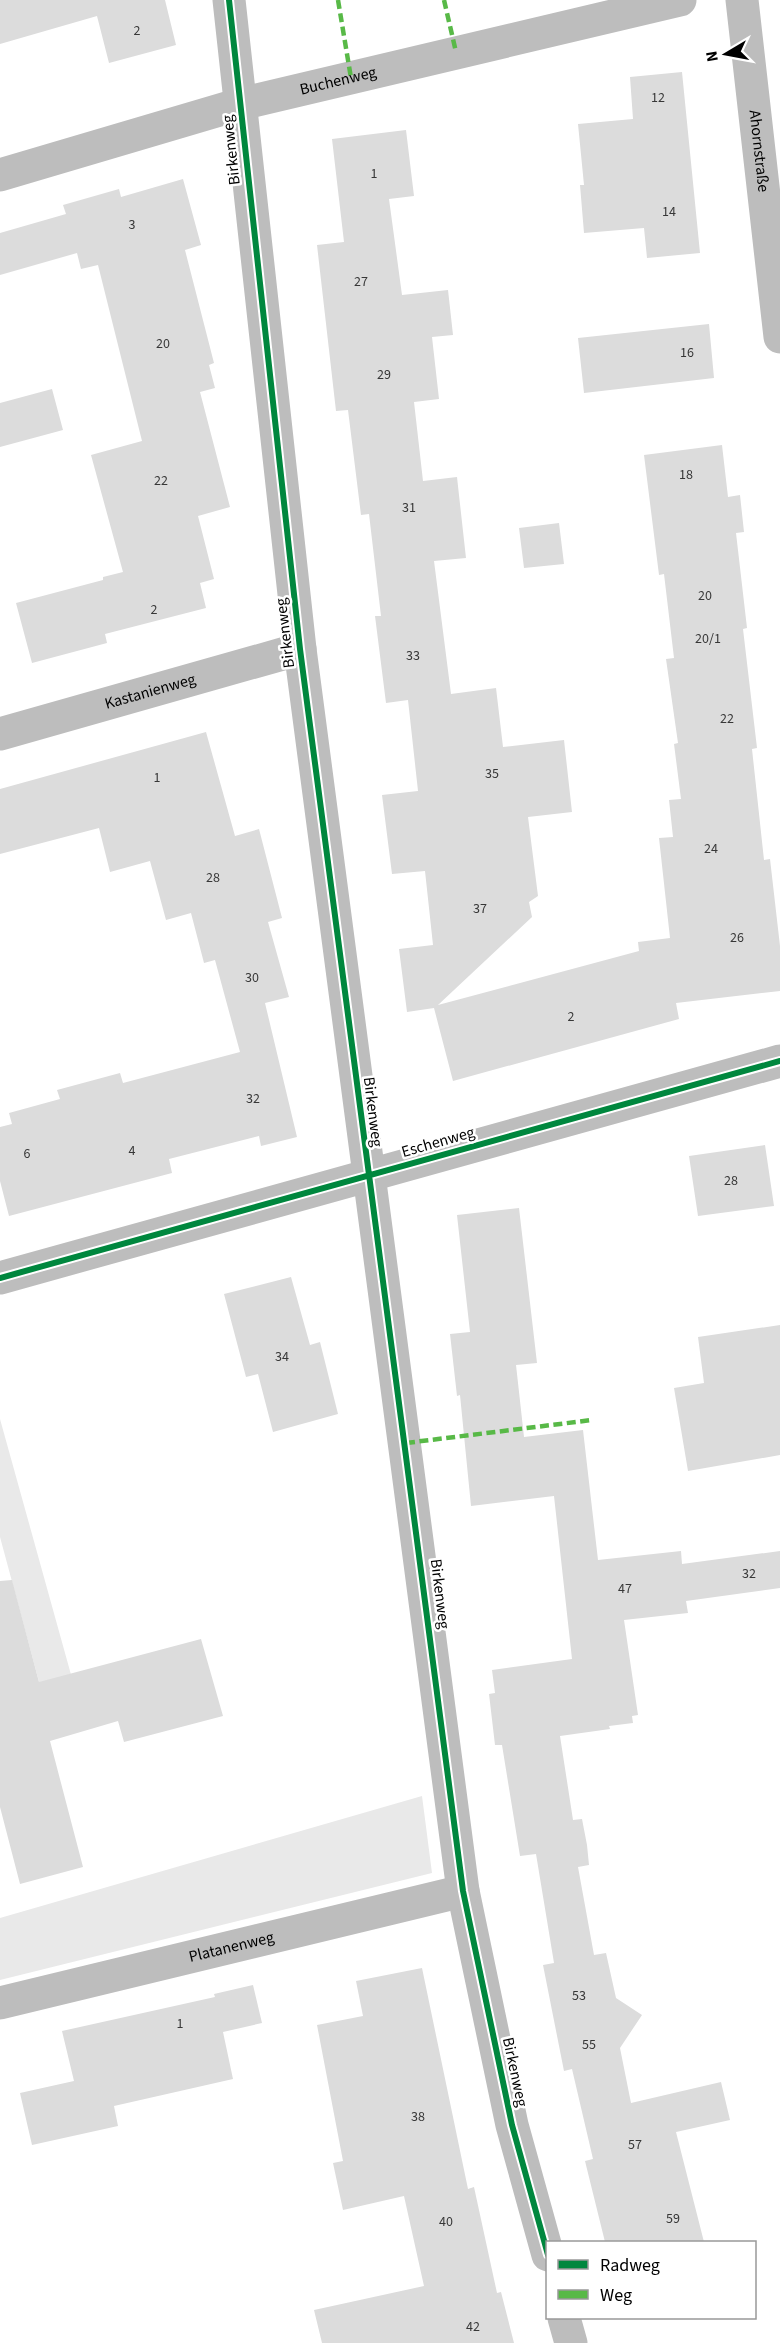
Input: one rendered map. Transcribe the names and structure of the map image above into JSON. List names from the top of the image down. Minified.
{"streets":{"street":["Buchenweg","Birkenweg","Ahornstraße","Kastanienweg","Eschenweg","Platanenweg"]},"crossings":[["Buchenweg","Birkenweg"],["Birkenweg","Kastanienweg"],["Birkenweg","Eschenweg"],["Birkenweg","Platanenweg"]],"house_numbers":["2","12","1","14","3","27","20","16","29","18","22","31","20","2","20/1","33","22","35","1","24","28","37","26","30","2","32","4","6","28","34","32","47","53","1","55","38","57","59","40","42"],"legend":["Radweg","Weg"],"north":"left"}
